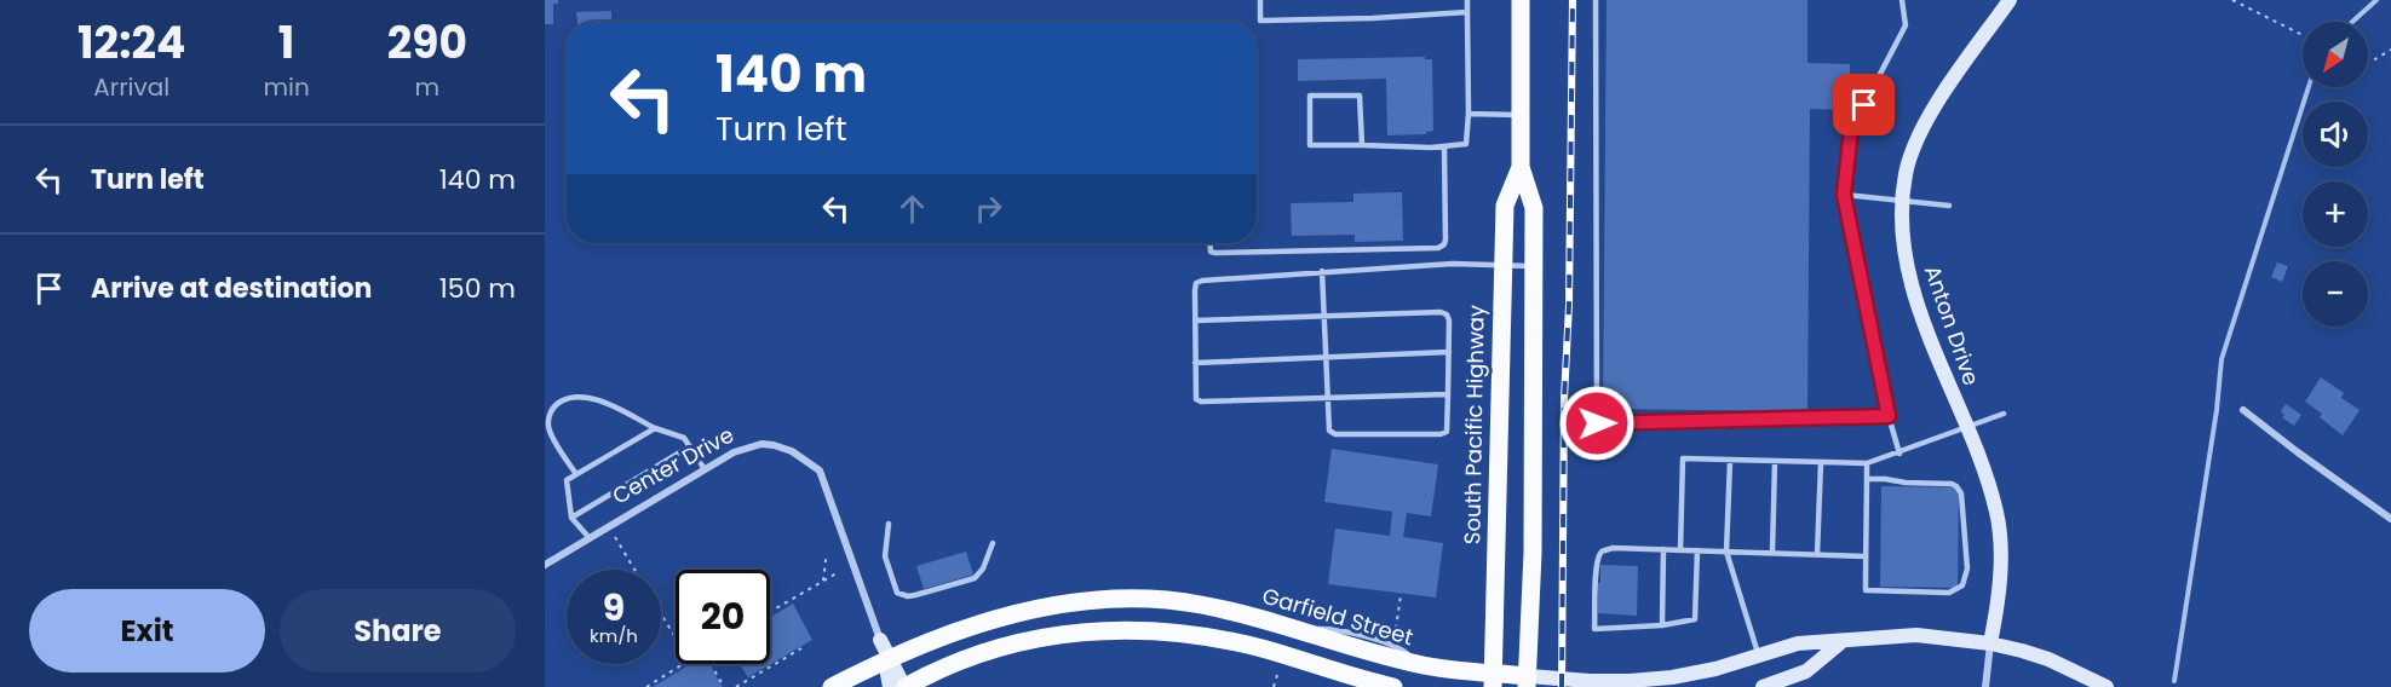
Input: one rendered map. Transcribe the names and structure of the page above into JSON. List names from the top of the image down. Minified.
{"streets":{"main road":["Anton Drive","South Pacific Highway","Center Drive","Garfield Street"]},"crossings":[["Anton Drive","Garfield Street"],["South Pacific Highway","Garfield Street"],["Center Drive","Garfield Street"]],"north":"bottom left","page":{"eta":["12:24","Arrival","1","min","290","m"],"map_buttons":["+","−"],"turn":["140 m","Turn left"],"list":[{"name":"Turn left","value":"140 m"},{"name":"Arrive at destination","value":"150 m"}],"speed":"9 km/h","limit":"20","buttons":["Exit","Share"]}}
